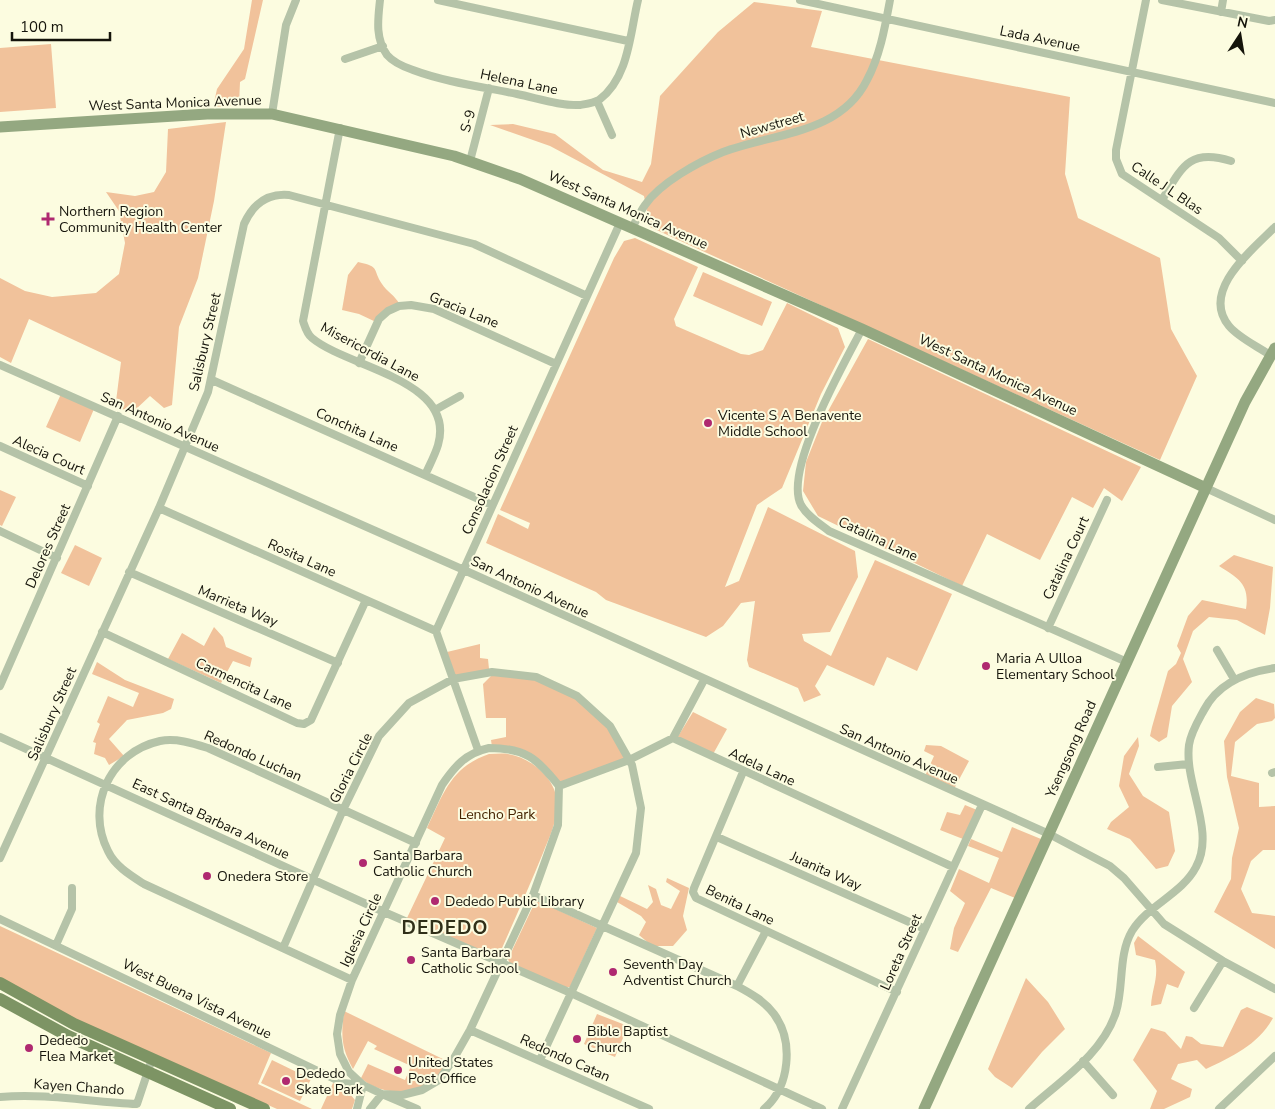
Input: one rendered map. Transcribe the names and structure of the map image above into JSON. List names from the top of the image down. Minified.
{"streets":{"main road":["West Santa Monica Avenue","Ysengsong Road"],"street":["Lada Avenue","Helena Lane","S-9","Newstreet","Calle J L Blas","Gracia Lane","Salisbury Street","Misericordia Lane","San Antonio Avenue","Conchita Lane","Alecia Court","Consolacion Street","Catalina Lane","Delores Street","Rosita Lane","Catalina Court","Marrieta Way","Carmencita Lane","Redondo Luchan","Adela Lane","Gloria Circle","East Santa Barbara Avenue","Juanita Way","Benita Lane","Iglesia Circle","Loreta Street","West Buena Vista Avenue","Redondo Catan","Kayen Chando"]},"crossings":[["Lada Avenue","Newstreet"],["Lada Avenue","Calle J L Blas"],["Helena Lane","S-9"],["West Santa Monica Avenue","S-9"],["West Santa Monica Avenue","Newstreet"],["West Santa Monica Avenue","Misericordia Lane"],["West Santa Monica Avenue","Consolacion Street"],["West Santa Monica Avenue","Catalina Lane"],["West Santa Monica Avenue","Ysengsong Road"],["Gracia Lane","Misericordia Lane"],["Gracia Lane","Consolacion Street"],["Salisbury Street","Misericordia Lane"],["Salisbury Street","San Antonio Avenue"],["Salisbury Street","Conchita Lane"],["Salisbury Street","Consolacion Street"],["Salisbury Street","Rosita Lane"],["Salisbury Street","Marrieta Way"],["Salisbury Street","Carmencita Lane"],["Salisbury Street","East Santa Barbara Avenue"],["San Antonio Avenue","Consolacion Street"],["San Antonio Avenue","Delores Street"],["San Antonio Avenue","Ysengsong Road"],["San Antonio Avenue","Loreta Street"],["Conchita Lane","Consolacion Street"],["Alecia Court","Delores Street"],["Consolacion Street","Rosita Lane"],["Catalina Lane","Catalina Court"],["Catalina Lane","Ysengsong Road"],["Rosita Lane","Carmencita Lane"],["Marrieta Way","Carmencita Lane"],["Redondo Luchan","Gloria Circle"],["Redondo Luchan","East Santa Barbara Avenue"],["Redondo Luchan","Iglesia Circle"],["Adela Lane","Benita Lane"],["Adela Lane","Loreta Street"],["Gloria Circle","East Santa Barbara Avenue"],["Gloria Circle","Redondo Catan"],["East Santa Barbara Avenue","Iglesia Circle"],["Juanita Way","Benita Lane"],["Juanita Way","Loreta Street"],["Benita Lane","Loreta Street"],["Iglesia Circle","West Buena Vista Avenue"],["Iglesia Circle","Redondo Catan"]],"districts":["DEDEDO"],"parks":["Lencho Park"],"places":{"health":["Northern Region Community Health Center"],"other":["Vicente S A Benavente Middle School","Maria A Ulloa Elementary School","Santa Barbara Catholic Church","Onedera Store","Dededo Public Library","Santa Barbara Catholic School","Seventh Day Adventist Church","Bible Baptist Church","Dededo Flea Market","United States Post Office","Dededo Skate Park"]},"scale_bar":"100 m","north":"top"}
